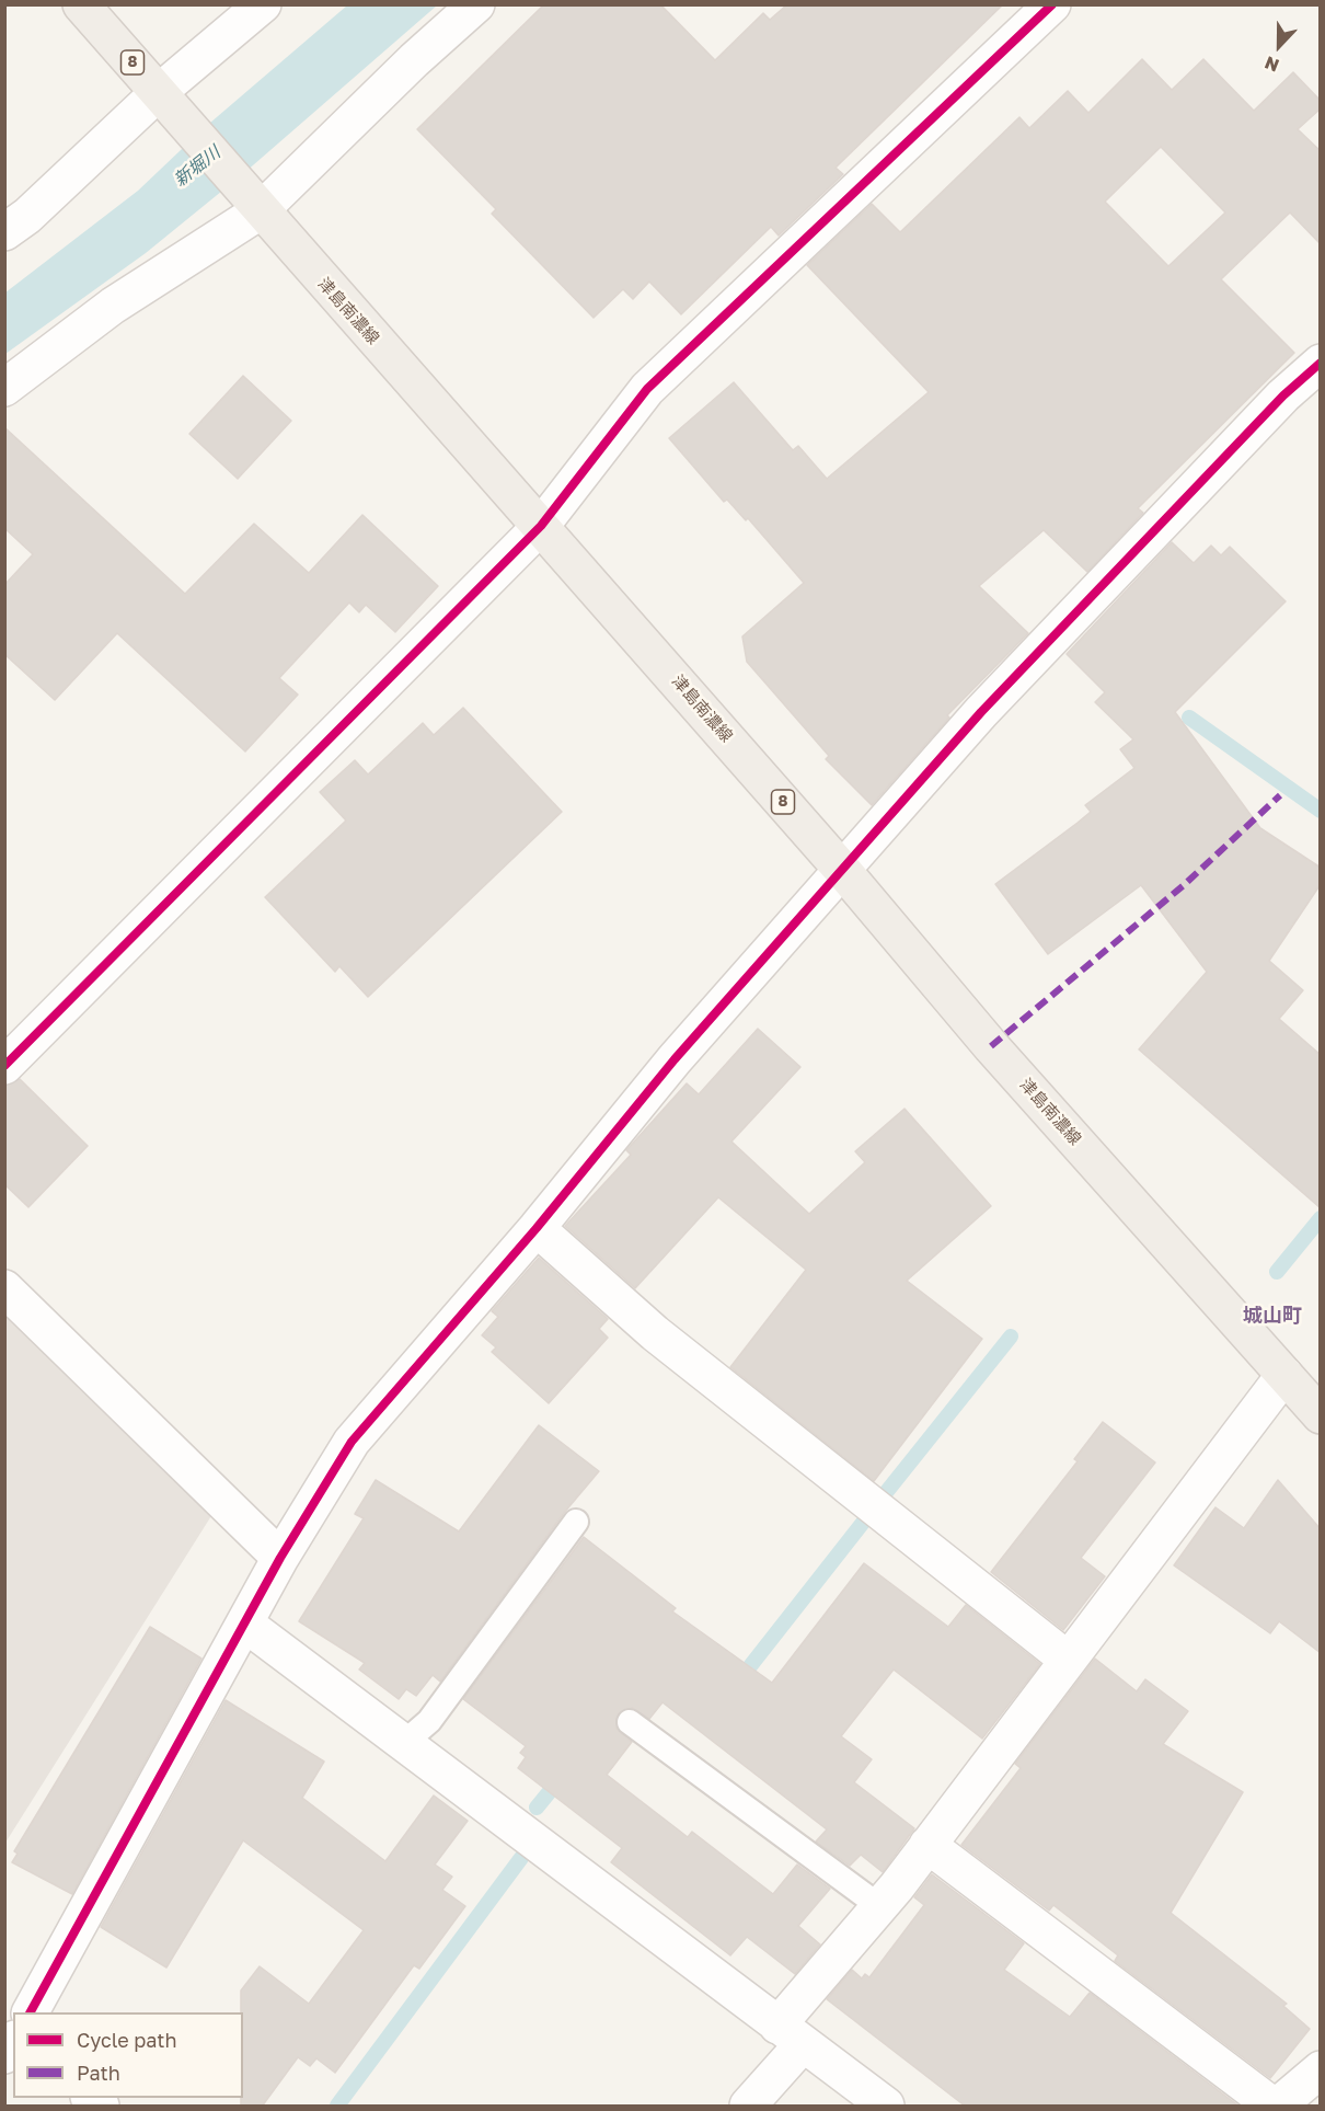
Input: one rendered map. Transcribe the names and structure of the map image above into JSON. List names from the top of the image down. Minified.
{"streets":{"main road":["8","津島南濃線"]},"districts":["城山町"],"water":["新堀川"],"legend":["Cycle path","Path"],"north":"bottom"}
